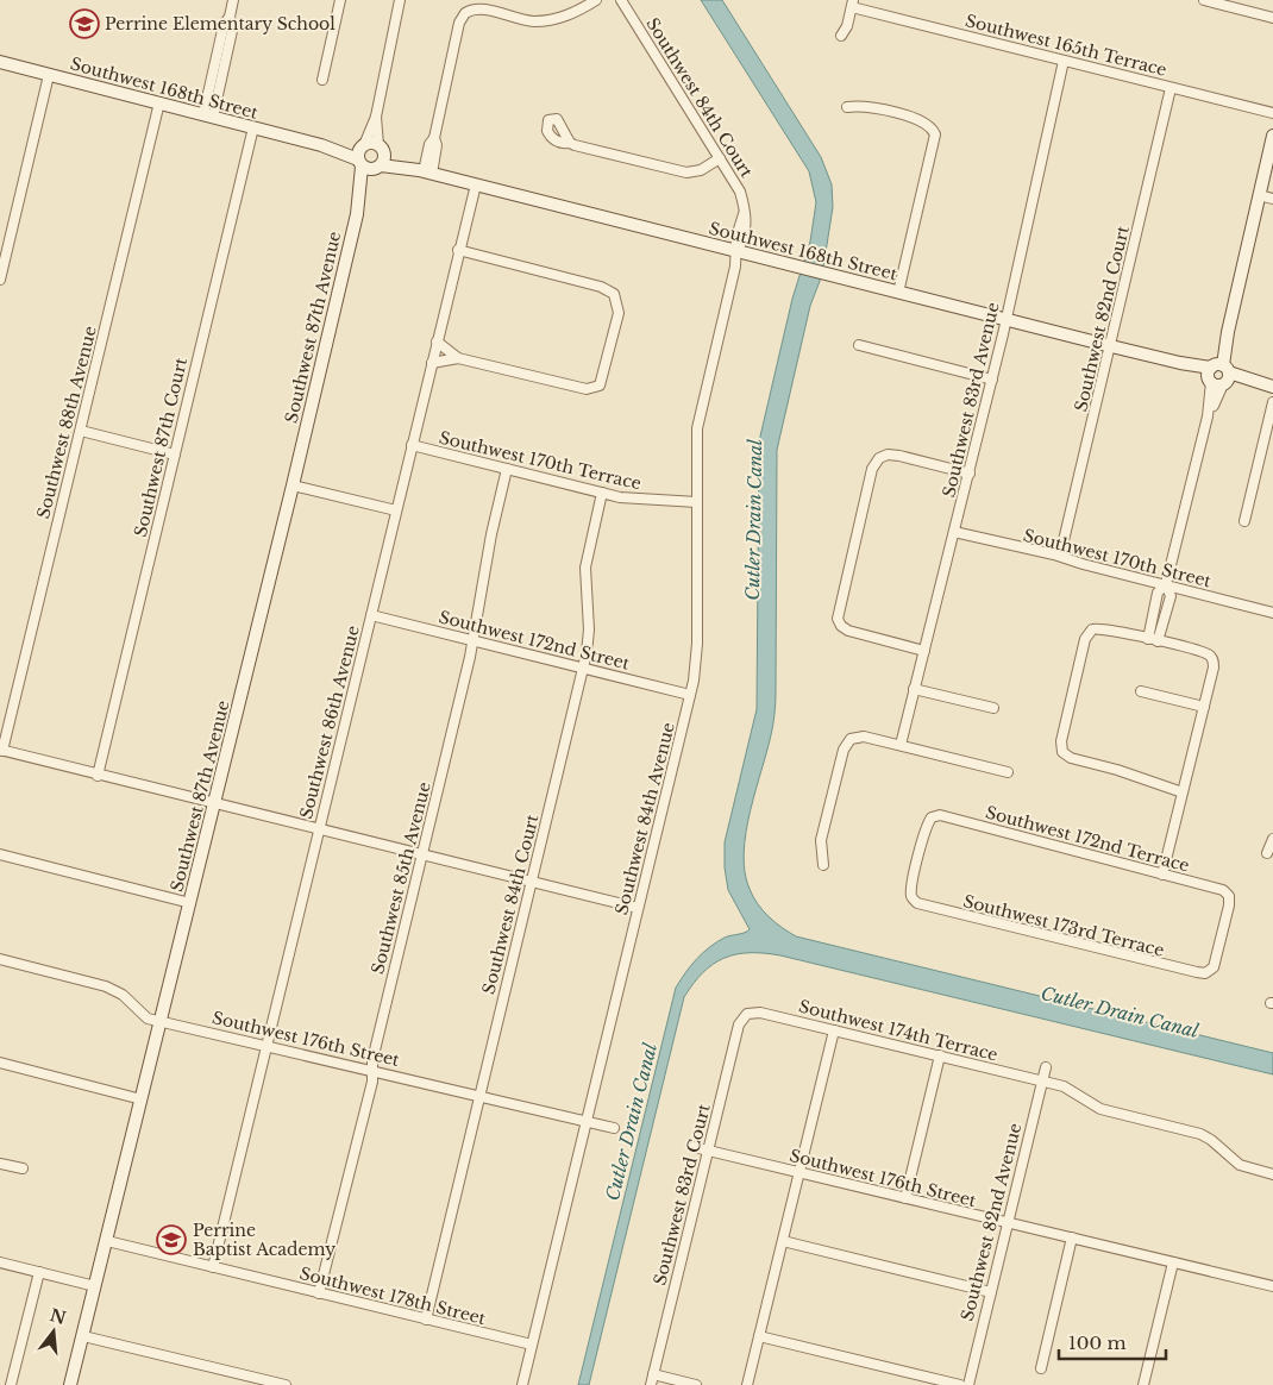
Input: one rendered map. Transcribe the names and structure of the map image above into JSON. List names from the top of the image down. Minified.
{"streets":{"street":["Southwest 165th Terrace","Southwest 168th Street","Southwest 84th Court","Southwest 82nd Court","Southwest 87th Avenue","Southwest 83rd Avenue","Southwest 88th Avenue","Southwest 87th Court","Southwest 170th Terrace","Southwest 170th Street","Southwest 172nd Street","Southwest 86th Avenue","Southwest 84th Avenue","Southwest 172nd Terrace","Southwest 85th Avenue","Southwest 173rd Terrace","Southwest 174th Terrace","Southwest 176th Street","Southwest 83rd Court","Southwest 82nd Avenue","Southwest 178th Street"]},"crossings":[["Southwest 165th Terrace","Southwest 82nd Court"],["Southwest 165th Terrace","Southwest 83rd Avenue"],["Southwest 168th Street","Southwest 84th Court"],["Southwest 168th Street","Southwest 82nd Court"],["Southwest 168th Street","Southwest 87th Avenue"],["Southwest 168th Street","Southwest 83rd Avenue"],["Southwest 168th Street","Southwest 88th Avenue"],["Southwest 168th Street","Southwest 87th Court"],["Southwest 168th Street","Southwest 86th Avenue"],["Southwest 168th Street","Southwest 84th Avenue"],["Southwest 84th Court","Southwest 170th Terrace"],["Southwest 84th Court","Southwest 172nd Street"],["Southwest 84th Court","Southwest 84th Avenue"],["Southwest 84th Court","Southwest 176th Street"],["Southwest 84th Court","Southwest 178th Street"],["Southwest 82nd Court","Southwest 170th Street"],["Southwest 87th Avenue","Southwest 176th Street"],["Southwest 87th Avenue","Southwest 178th Street"],["Southwest 83rd Avenue","Southwest 170th Street"],["Southwest 170th Terrace","Southwest 86th Avenue"],["Southwest 170th Terrace","Southwest 84th Avenue"],["Southwest 170th Terrace","Southwest 85th Avenue"],["Southwest 172nd Street","Southwest 86th Avenue"],["Southwest 172nd Street","Southwest 84th Avenue"],["Southwest 172nd Street","Southwest 85th Avenue"],["Southwest 86th Avenue","Southwest 176th Street"],["Southwest 86th Avenue","Southwest 178th Street"],["Southwest 84th Avenue","Southwest 176th Street"],["Southwest 84th Avenue","Southwest 178th Street"],["Southwest 172nd Terrace","Southwest 173rd Terrace"],["Southwest 85th Avenue","Southwest 176th Street"],["Southwest 85th Avenue","Southwest 178th Street"],["Southwest 174th Terrace","Southwest 83rd Court"],["Southwest 174th Terrace","Southwest 82nd Avenue"],["Southwest 176th Street","Southwest 83rd Court"],["Southwest 176th Street","Southwest 82nd Avenue"]],"water":["Cutler Drain Canal"],"places":{"school or university":["Perrine Elementary School","Perrine Baptist Academy"]},"scale_bar":"100 m","north":"top"}
